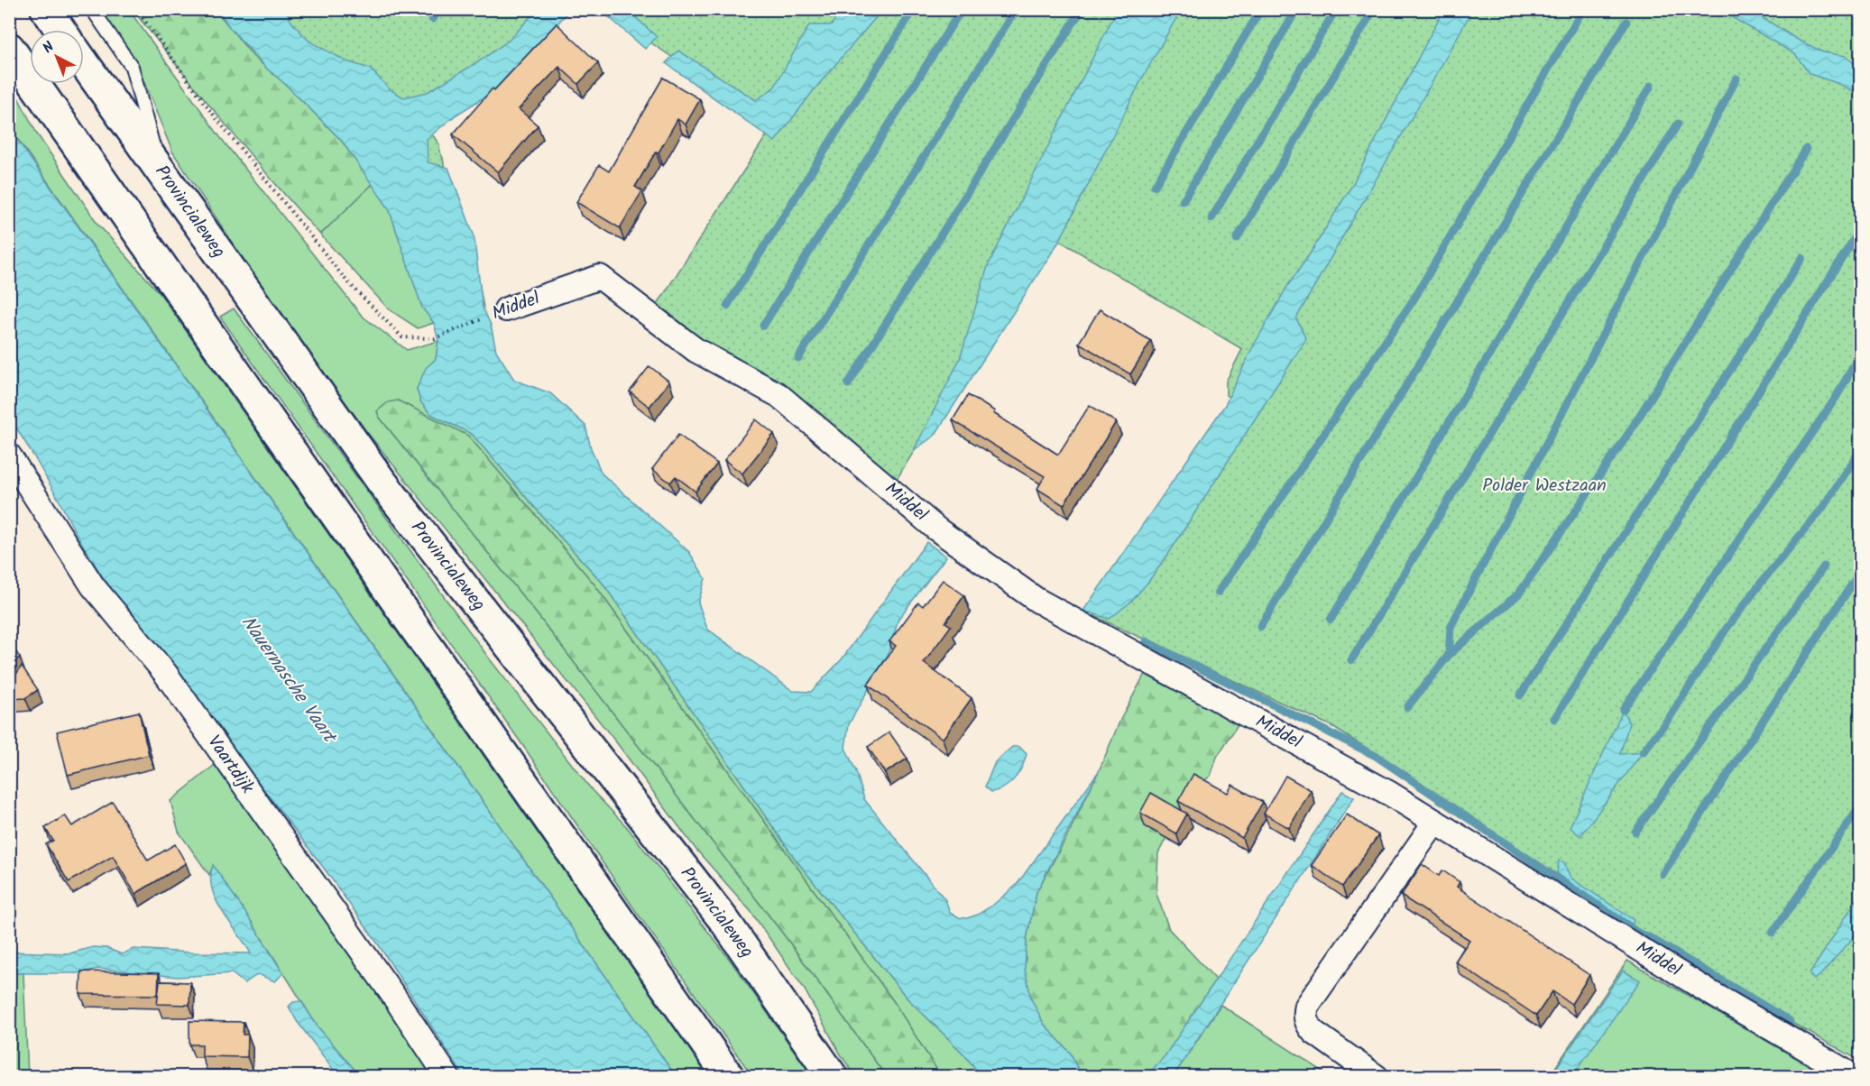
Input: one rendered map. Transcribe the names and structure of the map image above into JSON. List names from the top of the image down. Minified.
{"streets":{"highway":["Provincialeweg"],"street":["Middel","Vaartdijk"]},"water":["Nauernasche Vaart"],"parks":["Polder Westzaan"],"north":"top left"}
